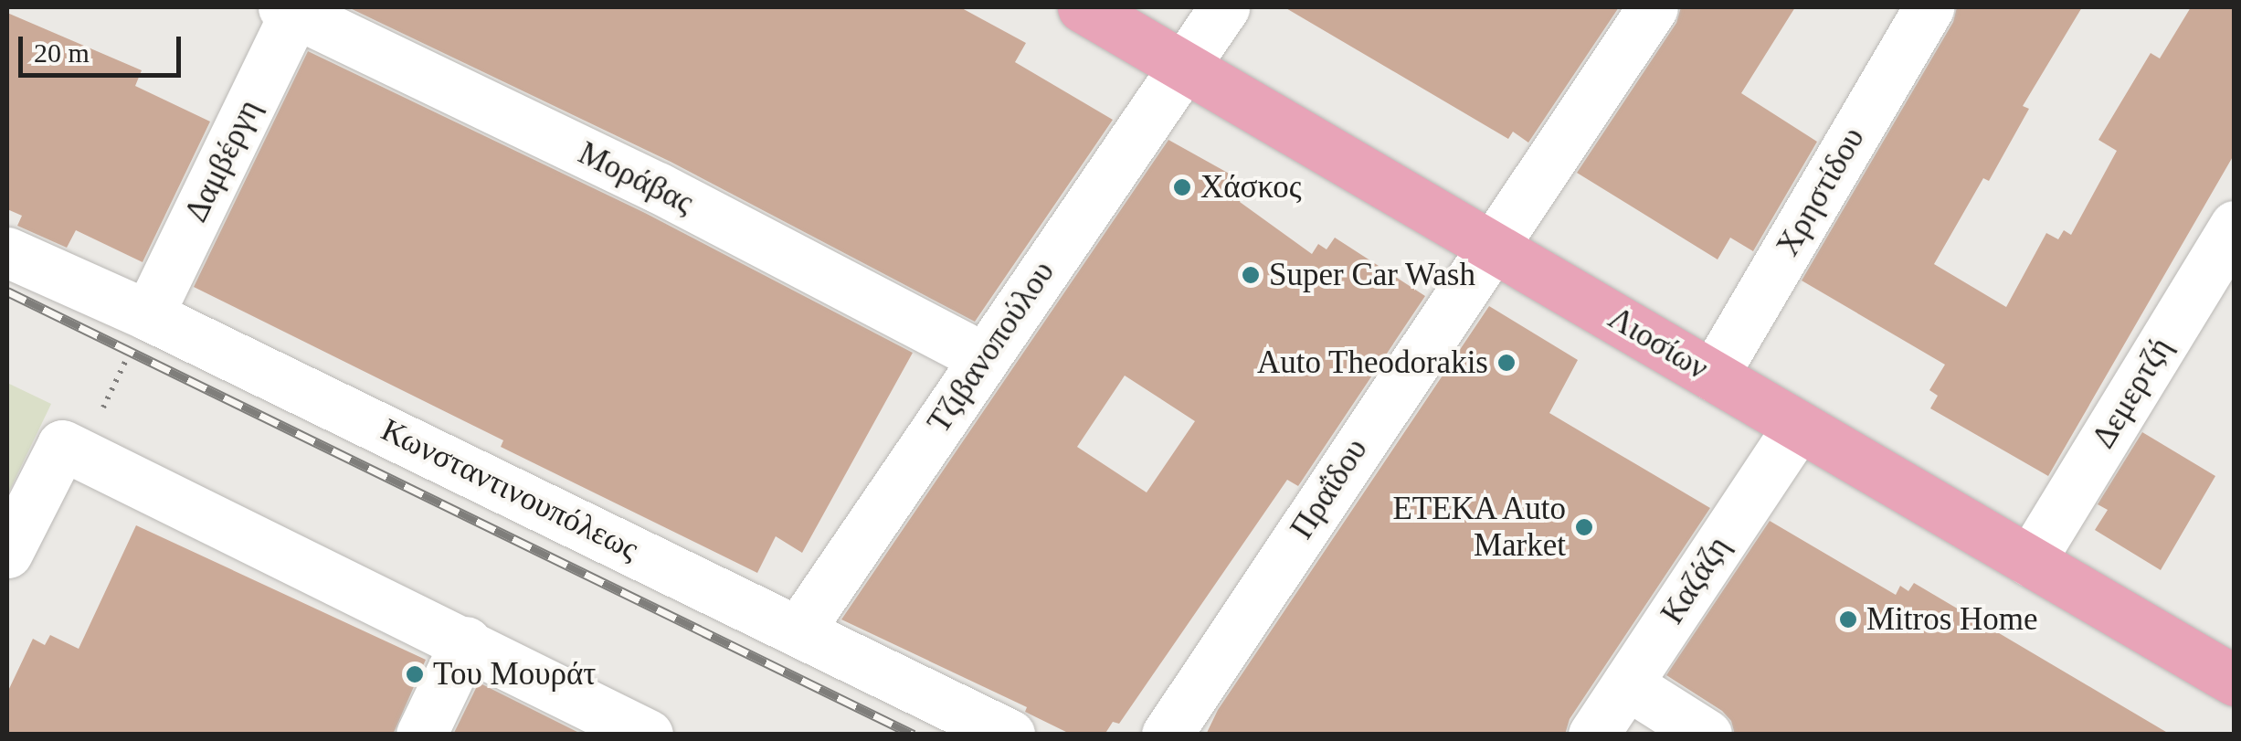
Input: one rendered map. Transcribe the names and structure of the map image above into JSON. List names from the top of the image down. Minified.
{"streets":{"main road":["Λιοσίων"],"street":["Δαμβέργη","Μοράβας","Χρηστίδου","Τζιβανοπούλου","Δεμερτζή","Πραΐδου","Κωνσταντινουπόλεως","Καζάζη"]},"crossings":[["Δαμβέργη","Μοράβας"],["Δαμβέργη","Κωνσταντινουπόλεως"],["Μοράβας","Τζιβανοπούλου"],["Χρηστίδου","Λιοσίων"],["Λιοσίων","Τζιβανοπούλου"],["Λιοσίων","Δεμερτζή"],["Λιοσίων","Πραΐδου"],["Λιοσίων","Καζάζη"],["Τζιβανοπούλου","Κωνσταντινουπόλεως"]],"places":["Χάσκος","Super Car Wash","Auto Theodorakis","ETEKA Auto Market","Mitros Home","Του Μουράτ"],"scale_bar":"20 m"}
